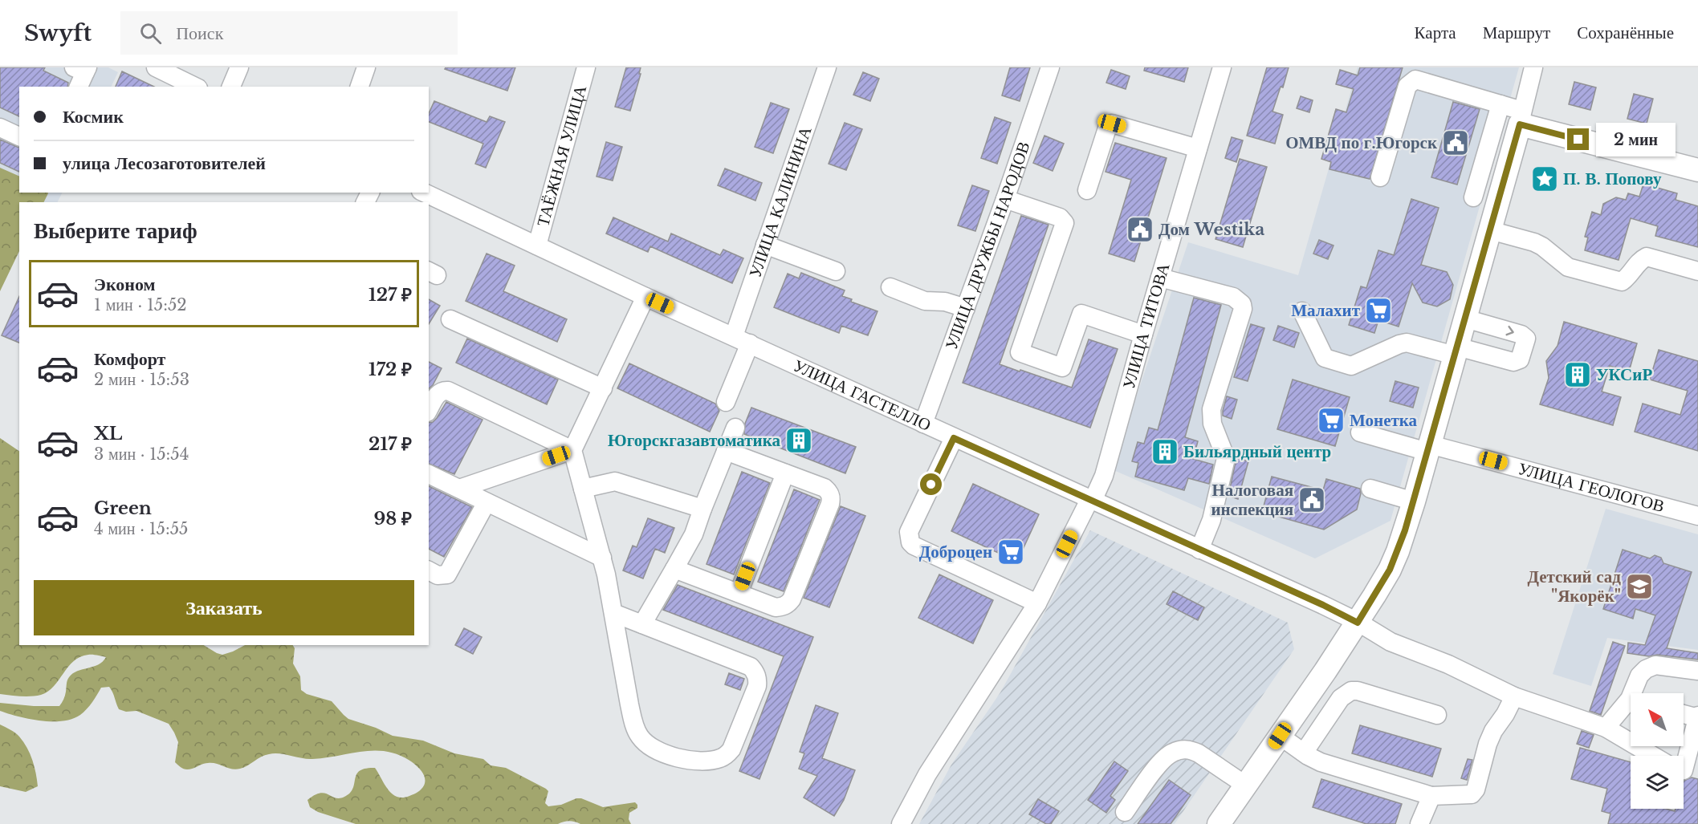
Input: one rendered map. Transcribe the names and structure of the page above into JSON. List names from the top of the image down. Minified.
{"streets":{"street":["ТАЁЖНАЯ УЛИЦА","УЛИЦА КАЛИНИНА","УЛИЦА ДРУЖБЫ НАРОДОВ","УЛИЦА ТИТОВА","УЛИЦА ГАСТЕЛЛО","УЛИЦА ГЕОЛОГОВ"]},"crossings":[["ТАЁЖНАЯ УЛИЦА","УЛИЦА ГАСТЕЛЛО"],["УЛИЦА КАЛИНИНА","УЛИЦА ГАСТЕЛЛО"],["УЛИЦА ДРУЖБЫ НАРОДОВ","УЛИЦА ГАСТЕЛЛО"],["УЛИЦА ТИТОВА","УЛИЦА ГАСТЕЛЛО"]],"places":{"public building":["ОМВД по г.Югорск","Дом Westika","Налоговая инспекция"],"place":["П. В. Попову"],"supermarket":["Малахит","Монетка","Доброцен"],"building":["УКСиР","Югорскгазавтоматика","Бильярдный центр"],"school or university":["Детский сад \"Якорёк\""]},"north":"top left","page":{"header":"Swyft","search":"Поиск","nav":["Карта","Маршрут","Сохранённые"],"banner":["Космик","улица Лесозаготовителей"],"bubble":"2 мин","heading":"Выберите тариф","list":[{"name":"Эконом","note":"1 мин · 15:52","value":"127 ₽"},{"name":"Комфорт","note":"2 мин · 15:53","value":"172 ₽"},{"name":"XL","note":"3 мин · 15:54","value":"217 ₽"},{"name":"Green","note":"4 мин · 15:55","value":"98 ₽"}],"buttons":"Заказать"}}
